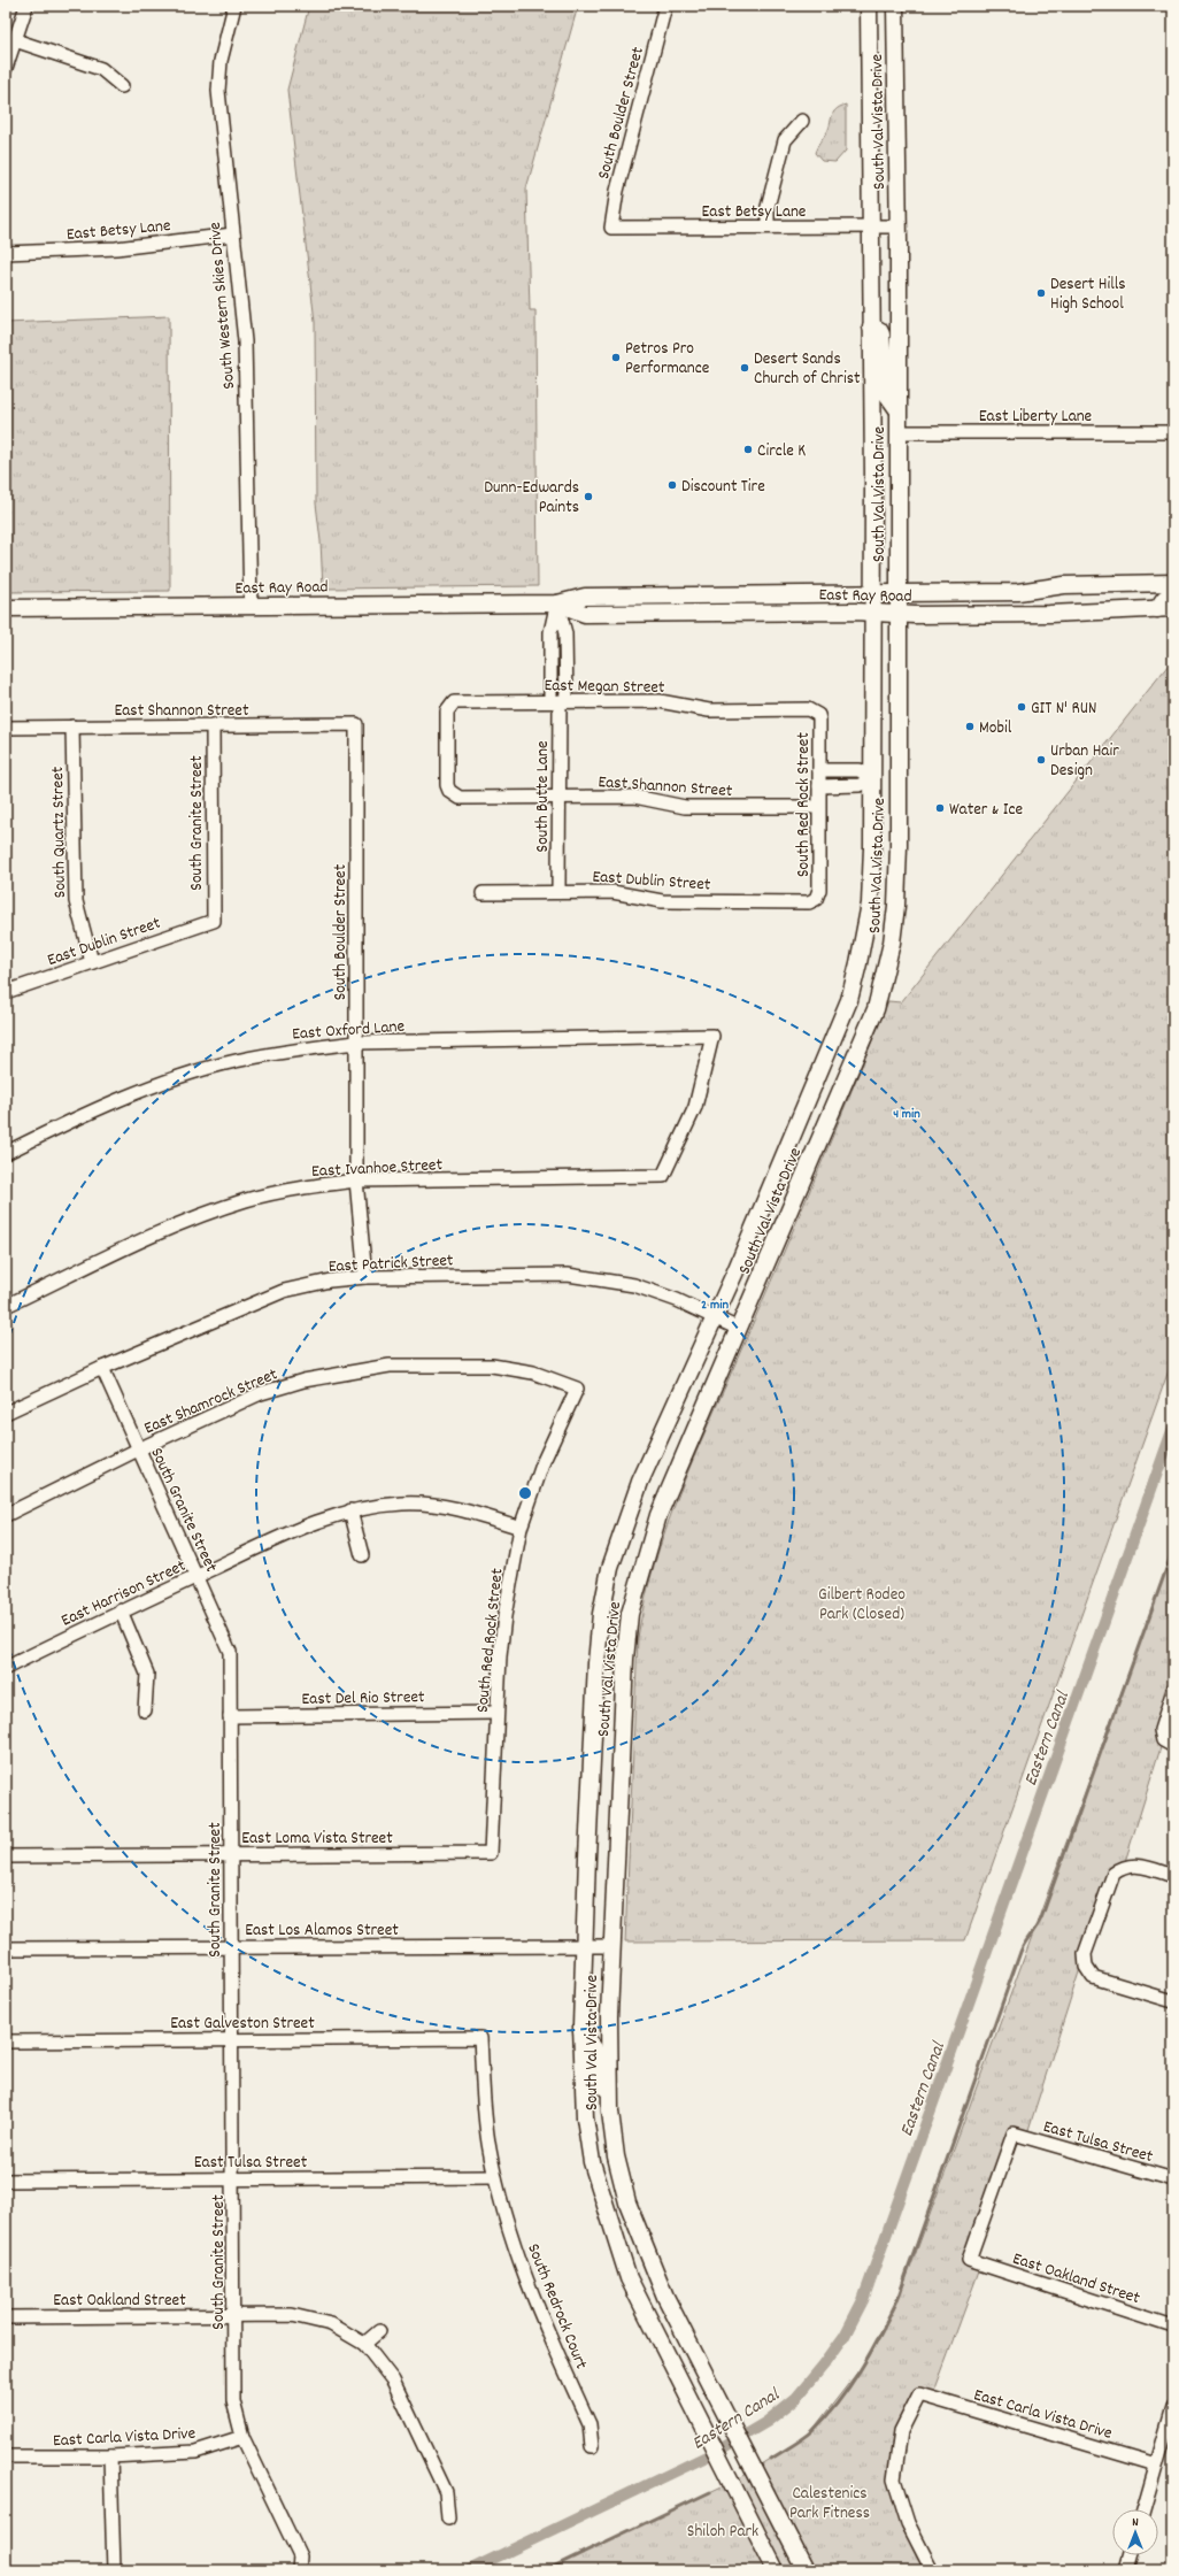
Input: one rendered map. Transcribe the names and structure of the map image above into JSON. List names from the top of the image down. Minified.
{"streets":{"main road":["South Val Vista Drive","East Ray Road"],"street":["South Boulder Street","East Betsy Lane","South Western Skies Drive","East Liberty Lane","East Megan Street","East Shannon Street","South Butte Lane","South Red Rock Street","South Granite Street","South Quartz Street","East Dublin Street","East Oxford Lane","East Ivanhoe Street","East Patrick Street","East Shamrock Street","East Harrison Street","East Del Rio Street","East Loma Vista Street","East Los Alamos Street","East Galveston Street","East Tulsa Street","East Oakland Street","South Redrock Court","East Carla Vista Drive"]},"crossings":[["South Boulder Street","East Betsy Lane"],["South Boulder Street","East Shannon Street"],["South Boulder Street","East Oxford Lane"],["South Boulder Street","East Ivanhoe Street"],["South Boulder Street","East Patrick Street"],["South Val Vista Drive","East Betsy Lane"],["South Val Vista Drive","East Liberty Lane"],["South Val Vista Drive","East Ray Road"],["South Val Vista Drive","East Patrick Street"],["South Val Vista Drive","East Los Alamos Street"],["East Betsy Lane","South Western Skies Drive"],["South Western Skies Drive","East Ray Road"],["East Ray Road","South Butte Lane"],["East Megan Street","East Shannon Street"],["East Megan Street","South Butte Lane"],["East Megan Street","South Red Rock Street"],["East Shannon Street","South Butte Lane"],["East Shannon Street","South Red Rock Street"],["East Shannon Street","South Granite Street"],["East Shannon Street","South Quartz Street"],["South Butte Lane","East Dublin Street"],["South Red Rock Street","East Dublin Street"],["South Red Rock Street","East Shamrock Street"],["South Red Rock Street","East Harrison Street"],["South Red Rock Street","East Del Rio Street"],["South Red Rock Street","East Loma Vista Street"],["South Granite Street","East Dublin Street"],["South Granite Street","East Patrick Street"],["South Granite Street","East Shamrock Street"],["South Granite Street","East Harrison Street"],["South Granite Street","East Del Rio Street"],["South Granite Street","East Loma Vista Street"],["South Granite Street","East Los Alamos Street"],["South Granite Street","East Galveston Street"],["South Granite Street","East Tulsa Street"],["South Granite Street","East Oakland Street"],["South Granite Street","East Carla Vista Drive"],["South Quartz Street","East Dublin Street"],["East Oxford Lane","East Ivanhoe Street"],["East Galveston Street","South Redrock Court"],["East Tulsa Street","East Oakland Street"],["East Tulsa Street","South Redrock Court"]],"water":["Eastern Canal"],"parks":["Gilbert Rodeo Park (Closed)","Calestenics Park Fitness","Shiloh Park"],"places":["Desert Hills High School","Petros Pro Performance","Desert Sands Church of Christ","Circle K","Discount Tire","Dunn-Edwards Paints","GIT N' RUN","Mobil","Urban Hair Design","Water & Ice"],"north":"top","rings":["4 min","2 min"]}
